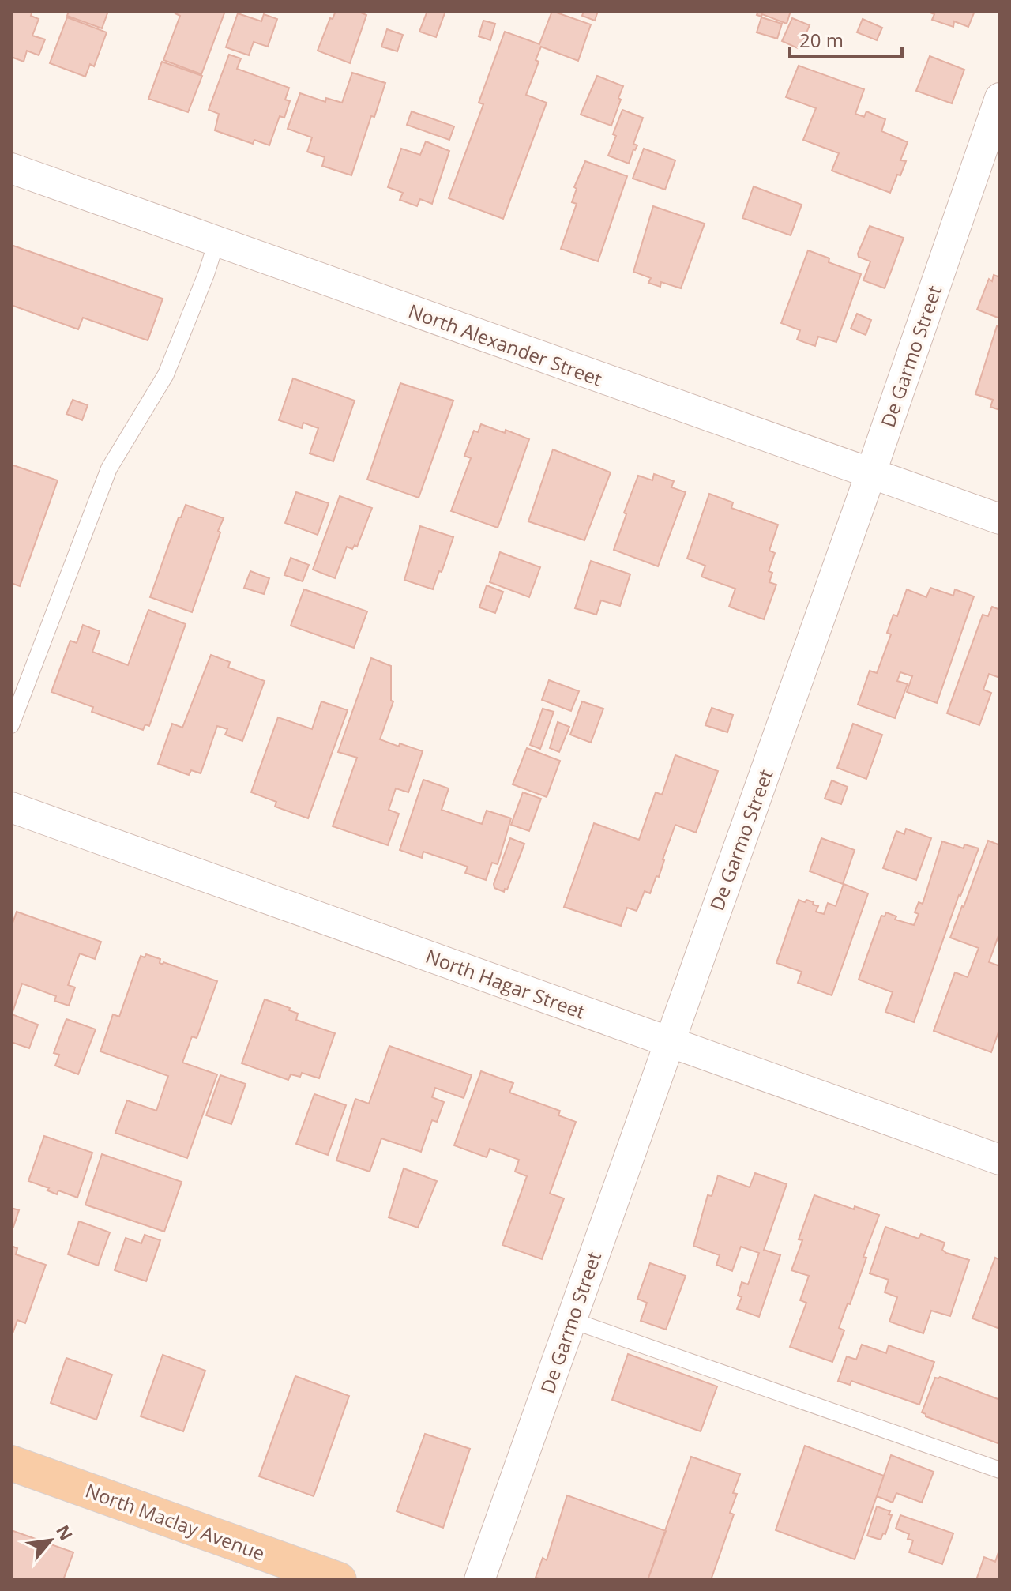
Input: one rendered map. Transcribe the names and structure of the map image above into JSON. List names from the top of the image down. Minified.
{"streets":{"main road":["North Maclay Avenue"],"street":["North Alexander Street","De Garmo Street","North Hagar Street"]},"crossings":[["North Alexander Street","De Garmo Street"],["De Garmo Street","North Hagar Street"]],"scale_bar":"20 m","north":"top right"}
